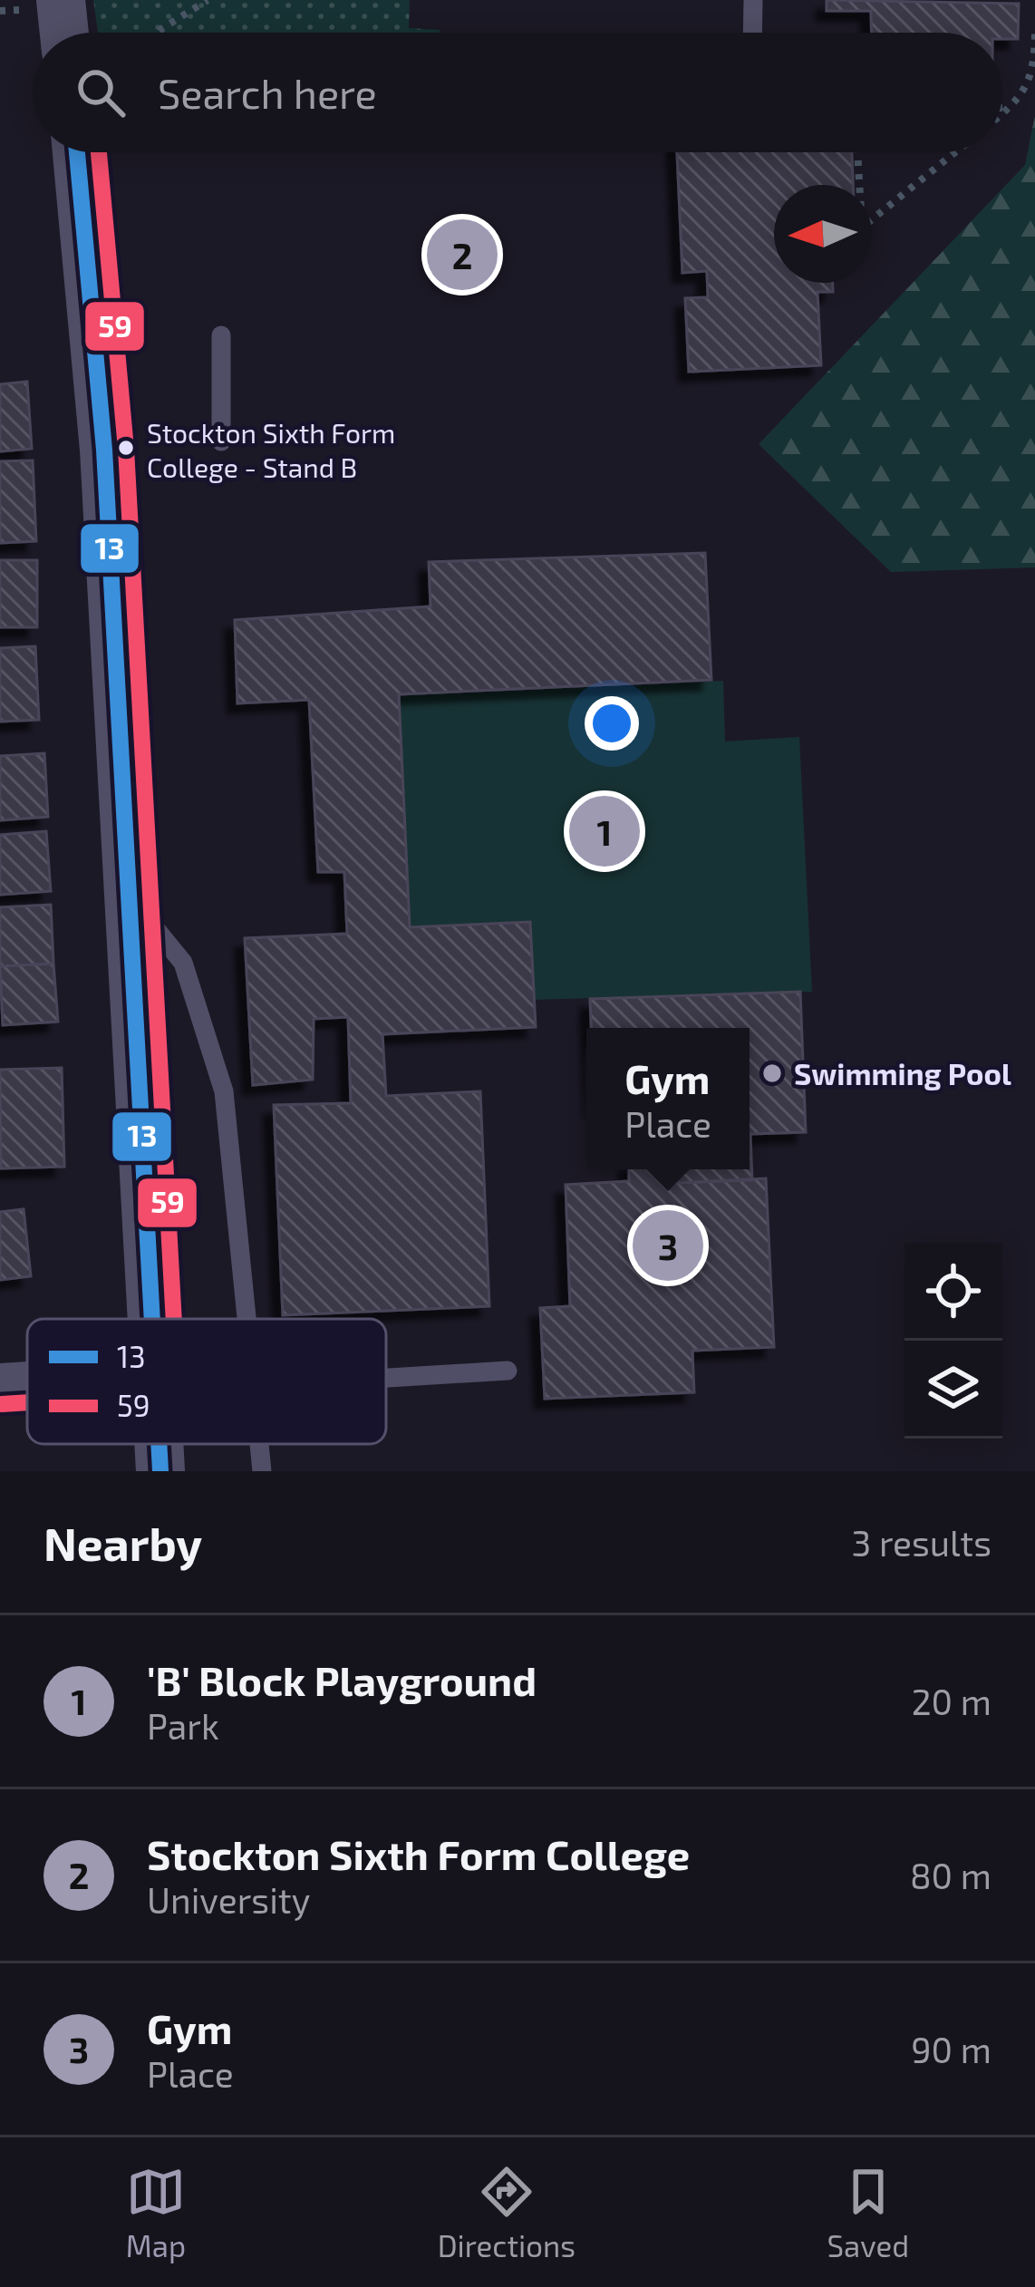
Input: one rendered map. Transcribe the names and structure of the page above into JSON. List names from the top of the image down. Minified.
{"places":["Stockton Sixth Form College - Stand B","Swimming Pool"],"lines":["transit line 13","transit line 59"],"legend":["13","59"],"north":"left","page":{"search":"Search here","pins":["2","1","3"],"popup":["Gym","Place"],"heading":["Nearby","3 results"],"list":[{"mark":"1","name":"'B' Block Playground","note":"Park","value":"20 m"},{"mark":"2","name":"Stockton Sixth Form College","note":"University","value":"80 m"},{"mark":"3","name":"Gym","note":"Place","value":"90 m"}],"nav":["Map","Directions","Saved"]}}
